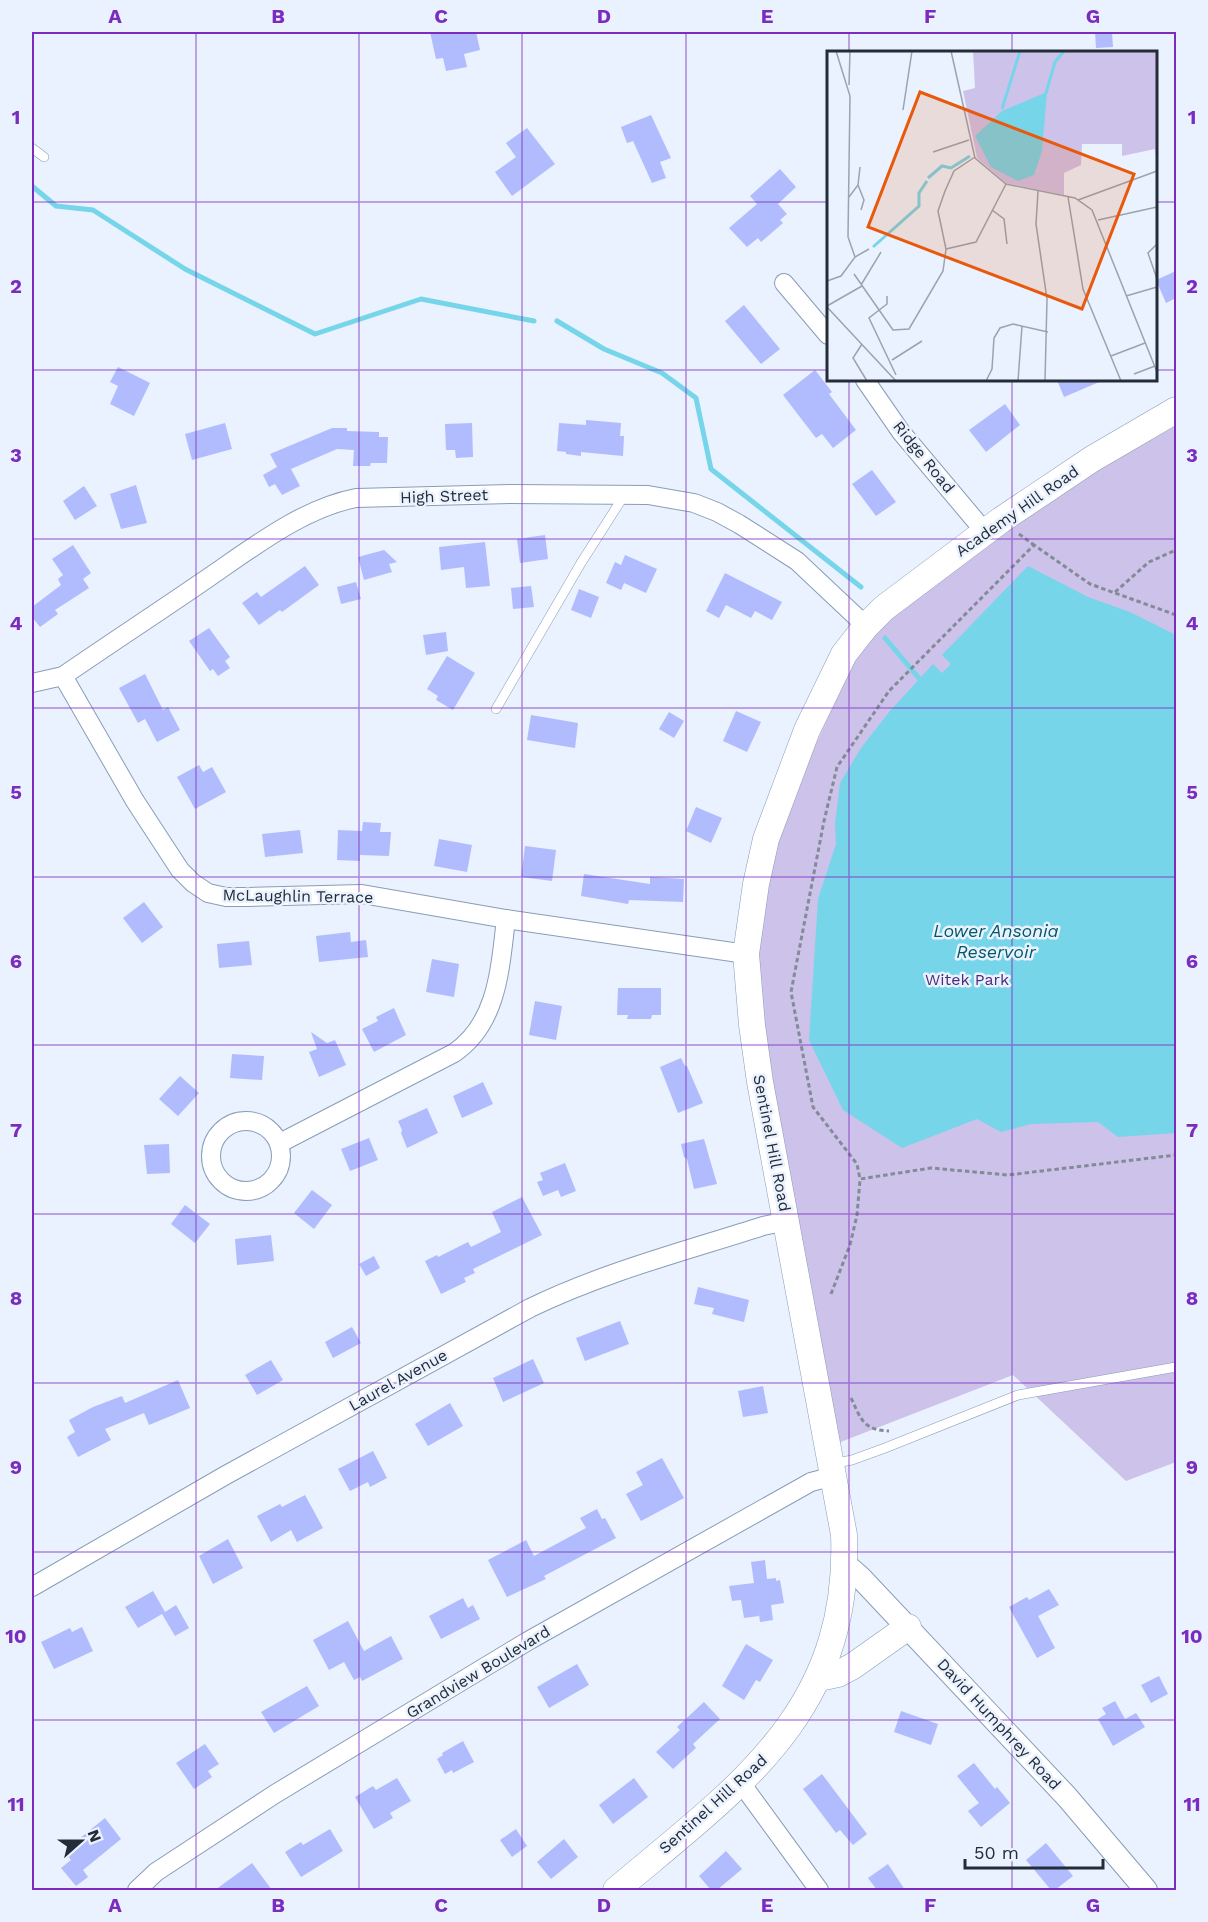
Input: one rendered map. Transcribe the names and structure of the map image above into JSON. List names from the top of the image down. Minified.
{"streets":{"main road":["Academy Hill Road","Sentinel Hill Road"],"street":["Ridge Road","High Street","McLaughlin Terrace","Laurel Avenue","Grandview Boulevard","David Humphrey Road"]},"crossings":[["Ridge Road","Academy Hill Road"],["High Street","Academy Hill Road"],["High Street","McLaughlin Terrace"],["High Street","Sentinel Hill Road"],["Academy Hill Road","Sentinel Hill Road"],["McLaughlin Terrace","Sentinel Hill Road"],["Sentinel Hill Road","Laurel Avenue"],["Sentinel Hill Road","Grandview Boulevard"],["Sentinel Hill Road","David Humphrey Road"]],"water":["Lower Ansonia Reservoir"],"parks":["Witek Park"],"scale_bar":"50 m","north":"right","grid":{"columns":["A","B","C","D","E","F","G"],"rows":["1","2","3","4","5","6","7","8","9","10","11"]}}
